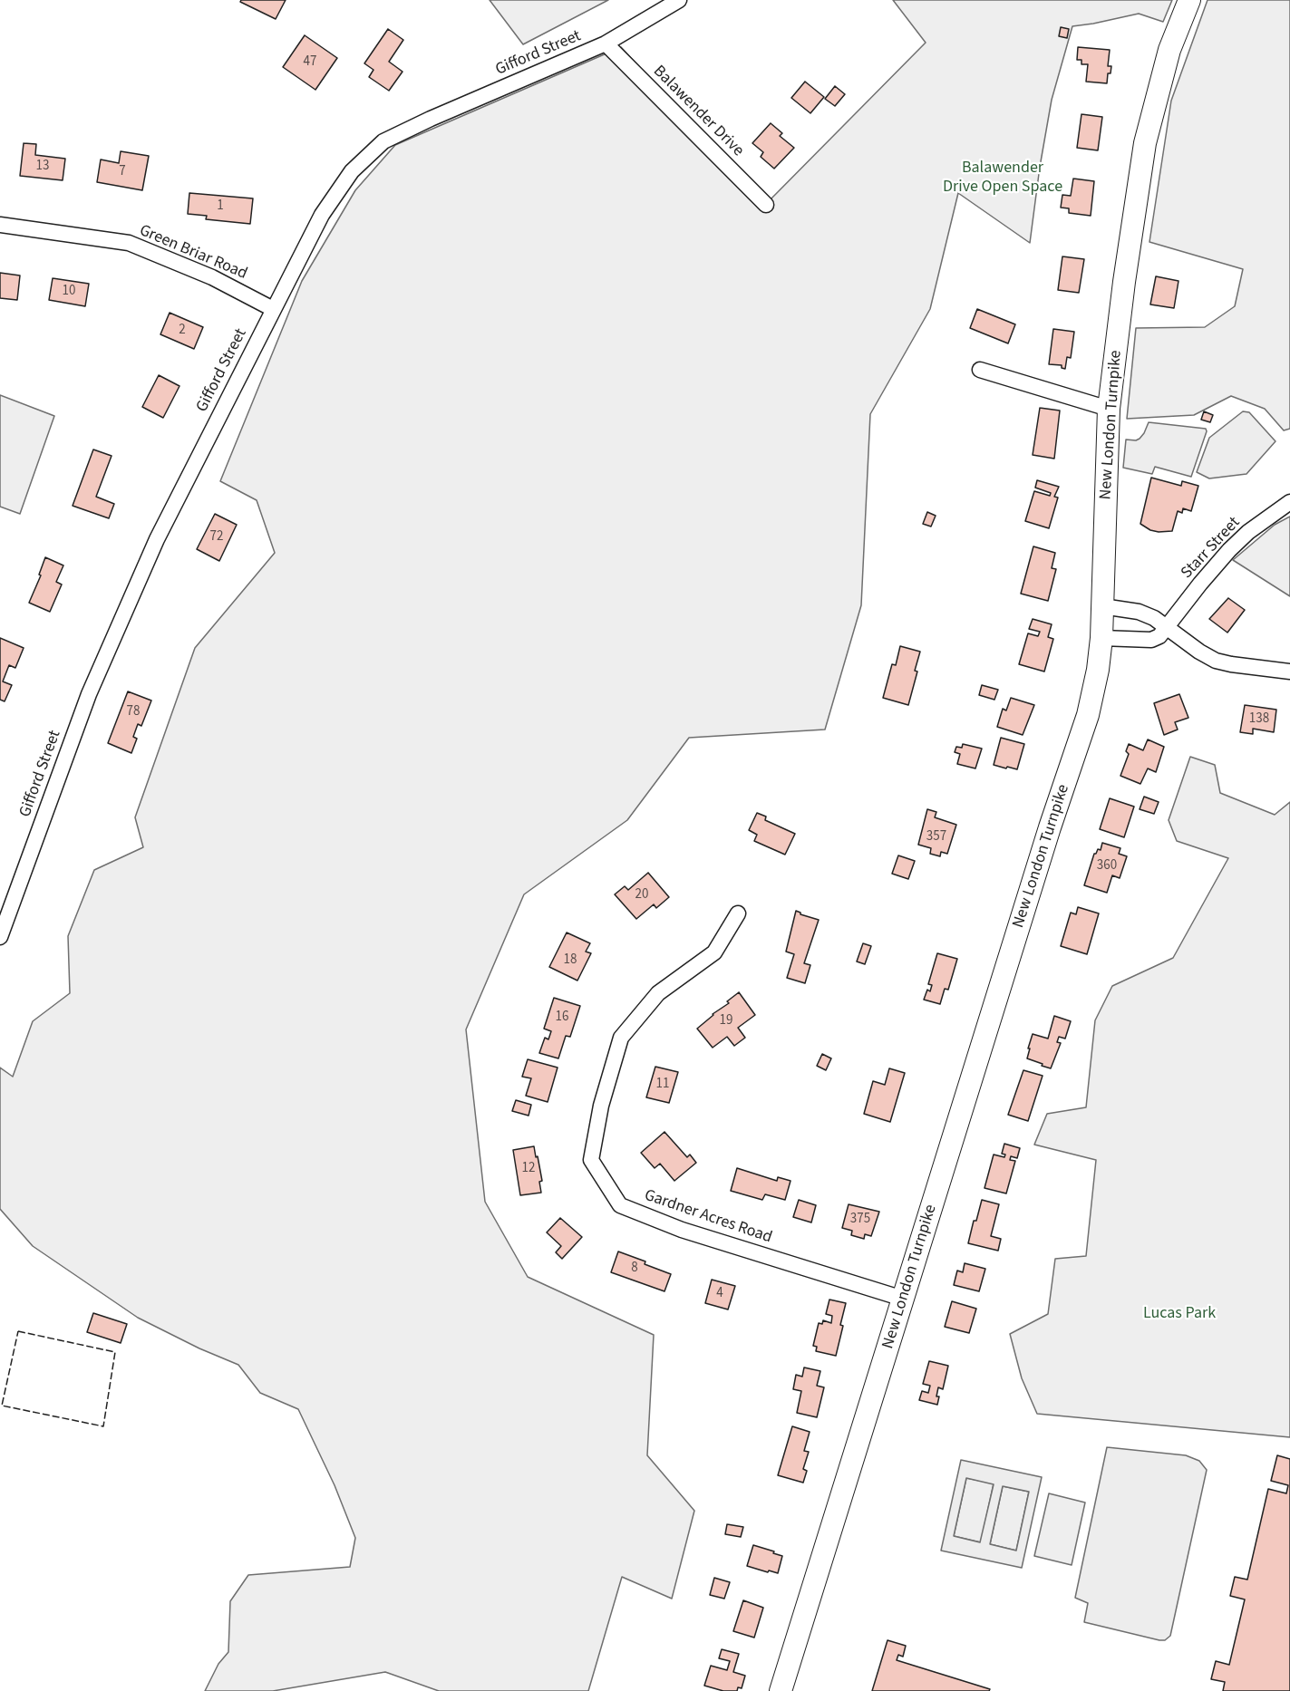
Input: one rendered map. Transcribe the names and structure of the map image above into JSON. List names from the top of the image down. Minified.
{"streets":{"main road":["New London Turnpike"],"street":["Gifford Street","Balawender Drive","Green Briar Road","Starr Street","Gardner Acres Road"]},"crossings":[["Gifford Street","Balawender Drive"],["Gifford Street","Green Briar Road"],["New London Turnpike","Starr Street"],["New London Turnpike","Gardner Acres Road"]],"parks":["Balawender Drive Open Space","Lucas Park"],"house_numbers":["47","13","7","1","10","2","72","78","138","357","360","20","18","16","19","11","12","375","8","4"]}
